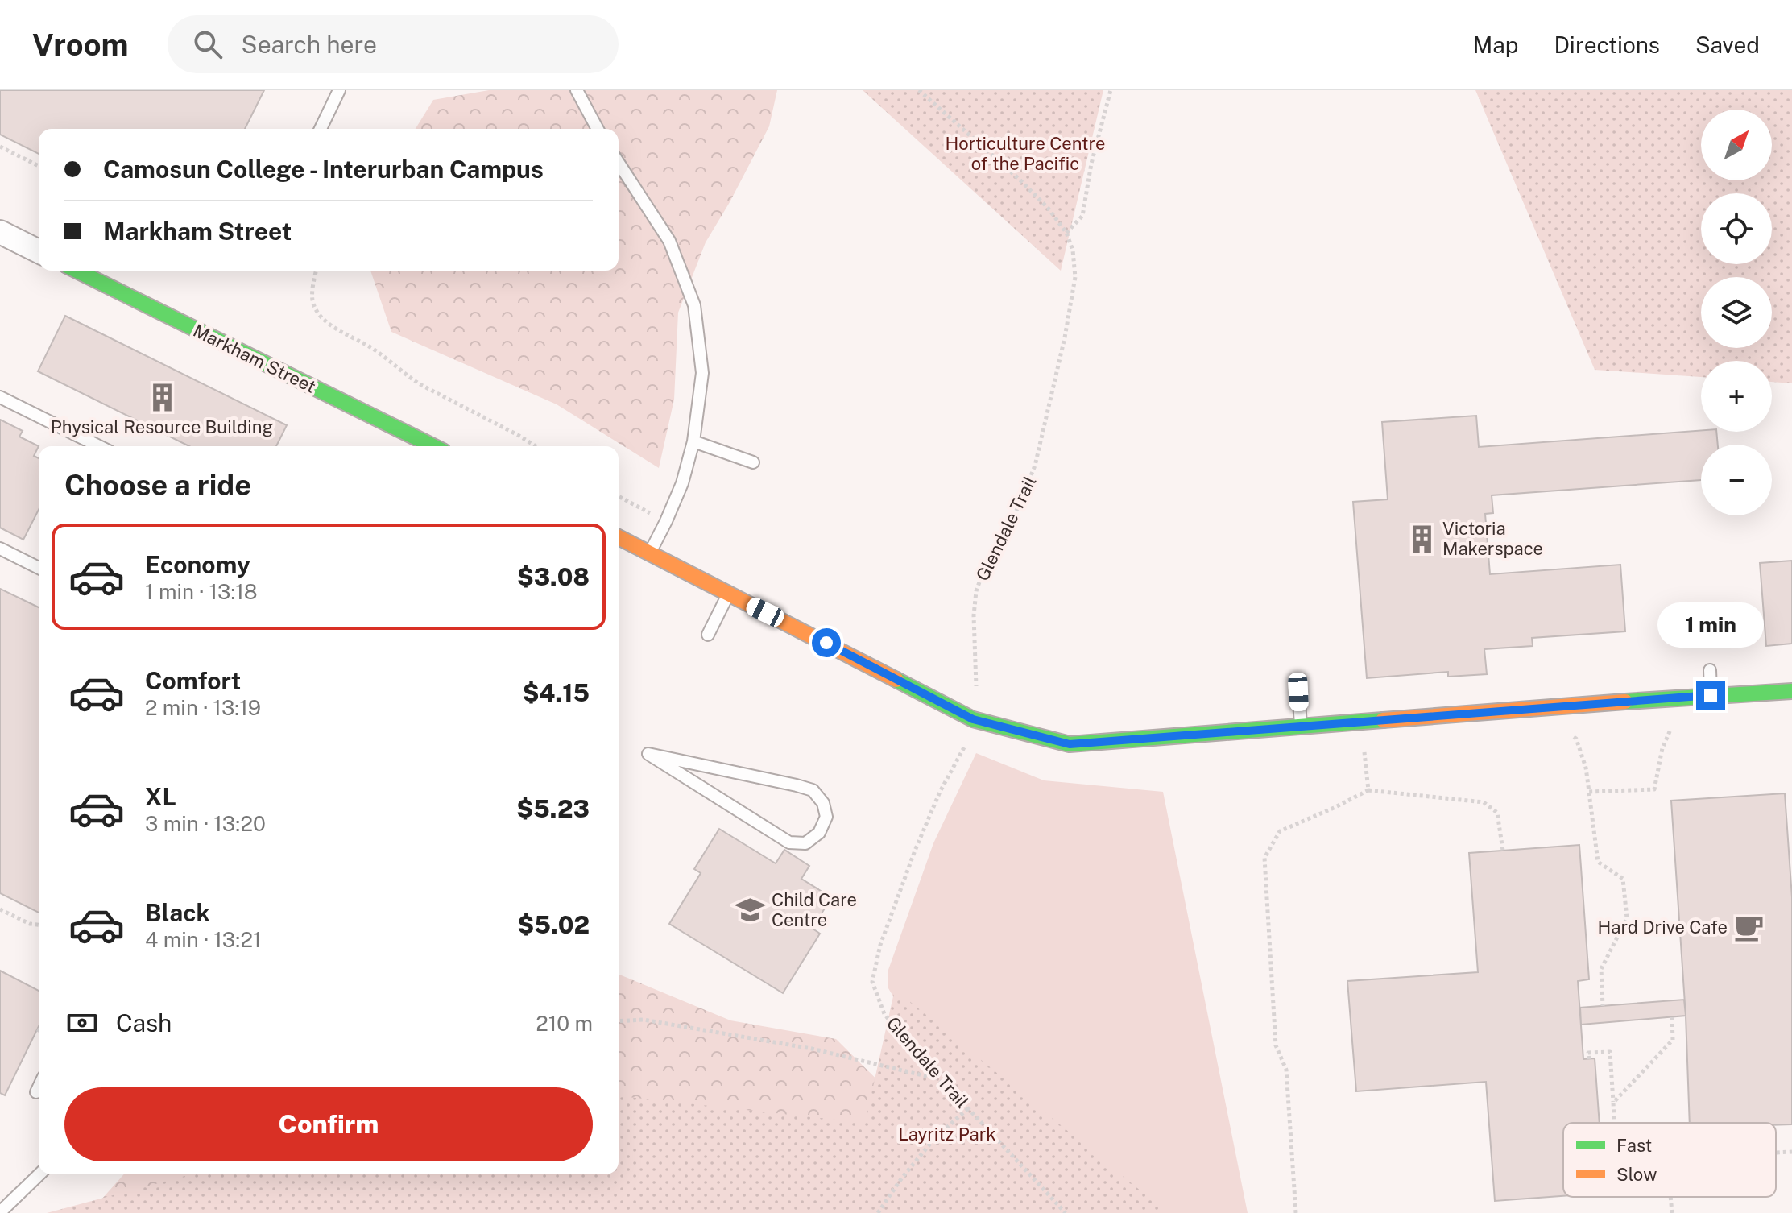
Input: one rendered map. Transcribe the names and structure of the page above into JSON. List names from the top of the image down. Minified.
{"streets":{"street":["Markham Street"],"path":["Glendale Trail"]},"parks":["Horticulture Centre of the Pacific","Layritz Park"],"places":{"building":["Physical Resource Building","Victoria Makerspace"],"school or university":["Child Care Centre"],"cafe":["Hard Drive Cafe"]},"legend":["Fast","Slow"],"north":"top right","page":{"header":"Vroom","search":"Search here","nav":["Map","Directions","Saved"],"map_buttons":["+","−"],"banner":["Camosun College - Interurban Campus","Markham Street"],"heading":"Choose a ride","list":[{"name":"Economy","note":"1 min · 13:18","value":"$3.08"},{"name":"Comfort","note":"2 min · 13:19","value":"$4.15"},{"name":"XL","note":"3 min · 13:20","value":"$5.23"},{"name":"Black","note":"4 min · 13:21","value":"$5.02"}],"bubble":"1 min","pay":["Cash","210 m"],"buttons":"Confirm"}}
